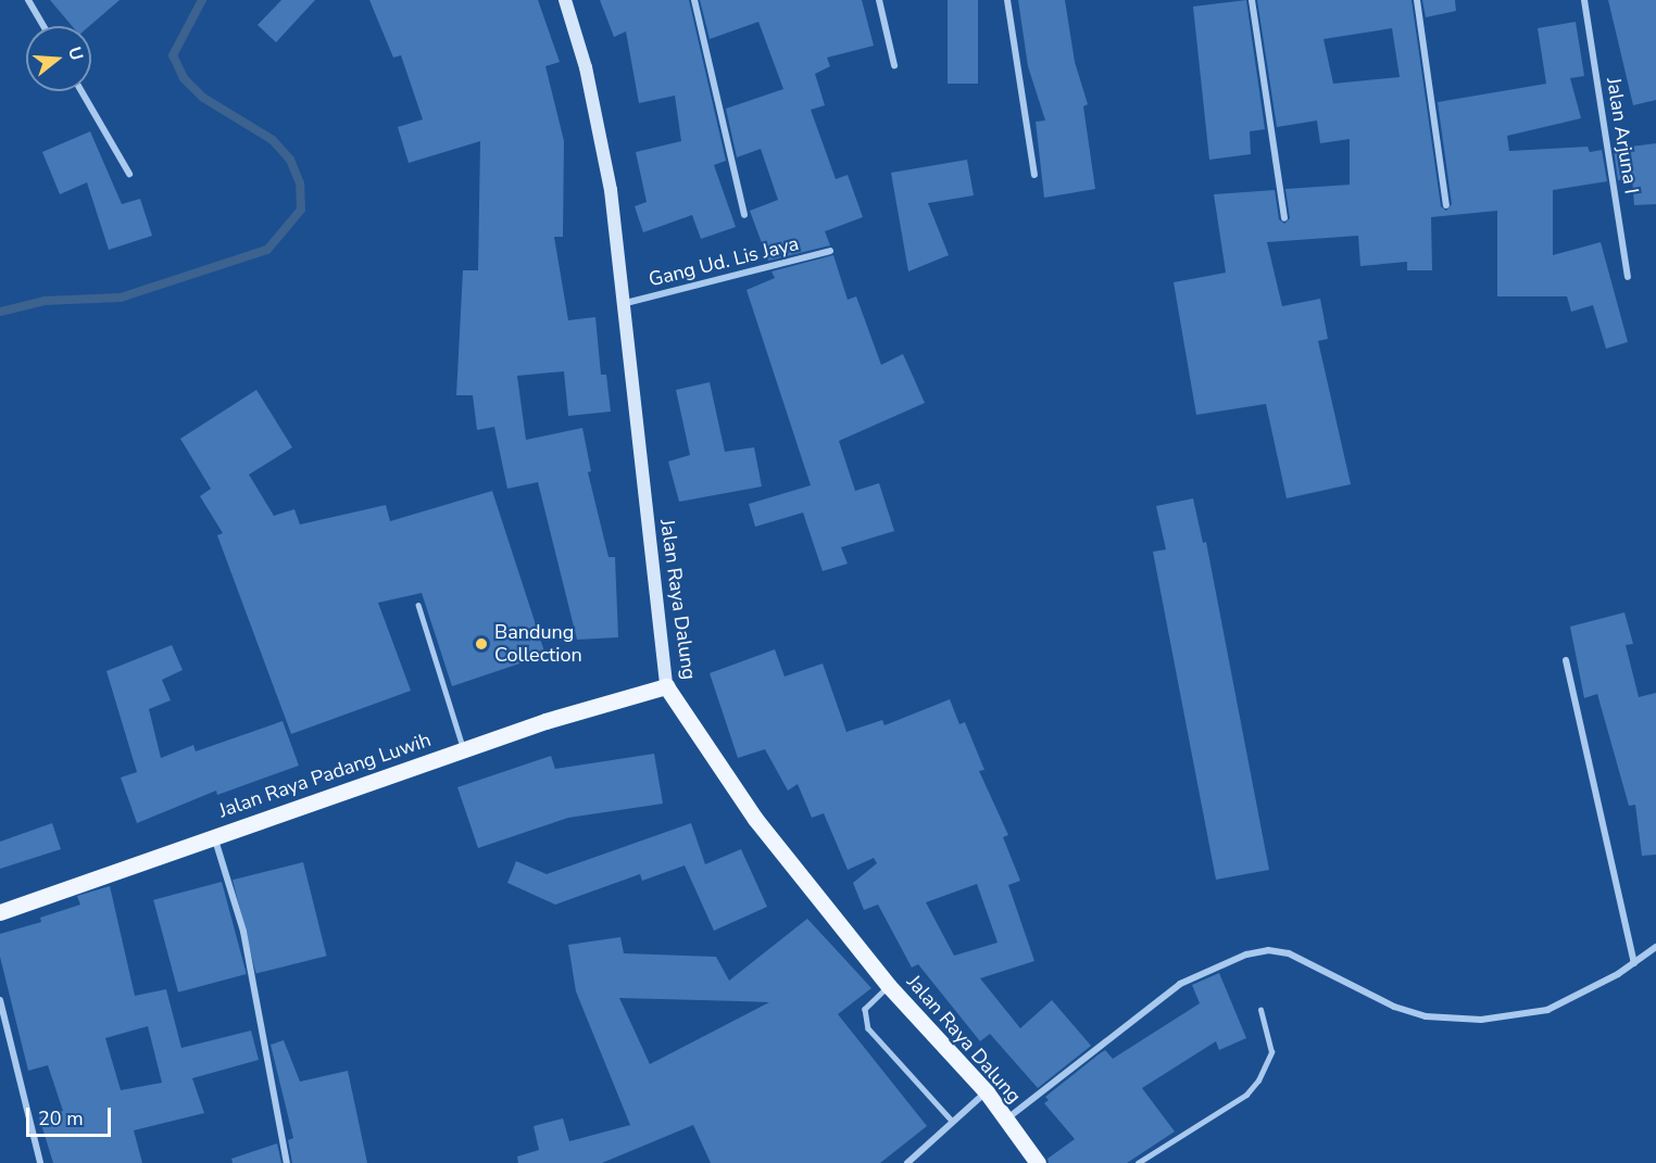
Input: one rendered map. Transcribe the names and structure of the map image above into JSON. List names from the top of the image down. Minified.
{"streets":{"main road":["Jalan Raya Dalung","Jalan Raya Padang Luwih"],"street":["Jalan Arjuna I","Gang Ud. Lis Jaya"]},"crossings":[["Gang Ud. Lis Jaya","Jalan Raya Dalung"],["Jalan Raya Dalung","Jalan Raya Padang Luwih"]],"places":["Bandung Collection"],"scale_bar":"20 m","north":"right"}
